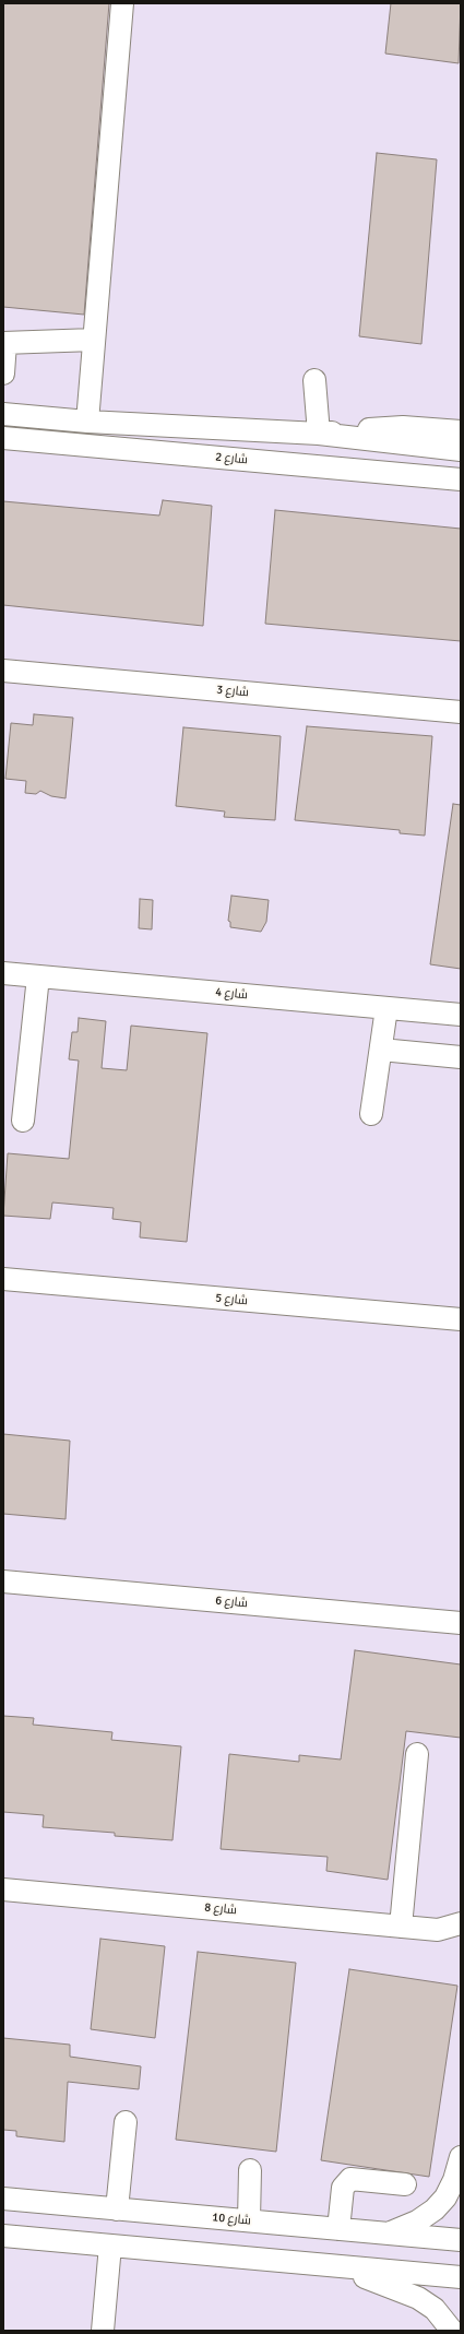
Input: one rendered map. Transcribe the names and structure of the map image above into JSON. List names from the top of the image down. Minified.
{"streets":{"street":["شارع 2","شارع 3","شارع 4","شارع 5","شارع 6","شارع 8","شارع 10"]}}
